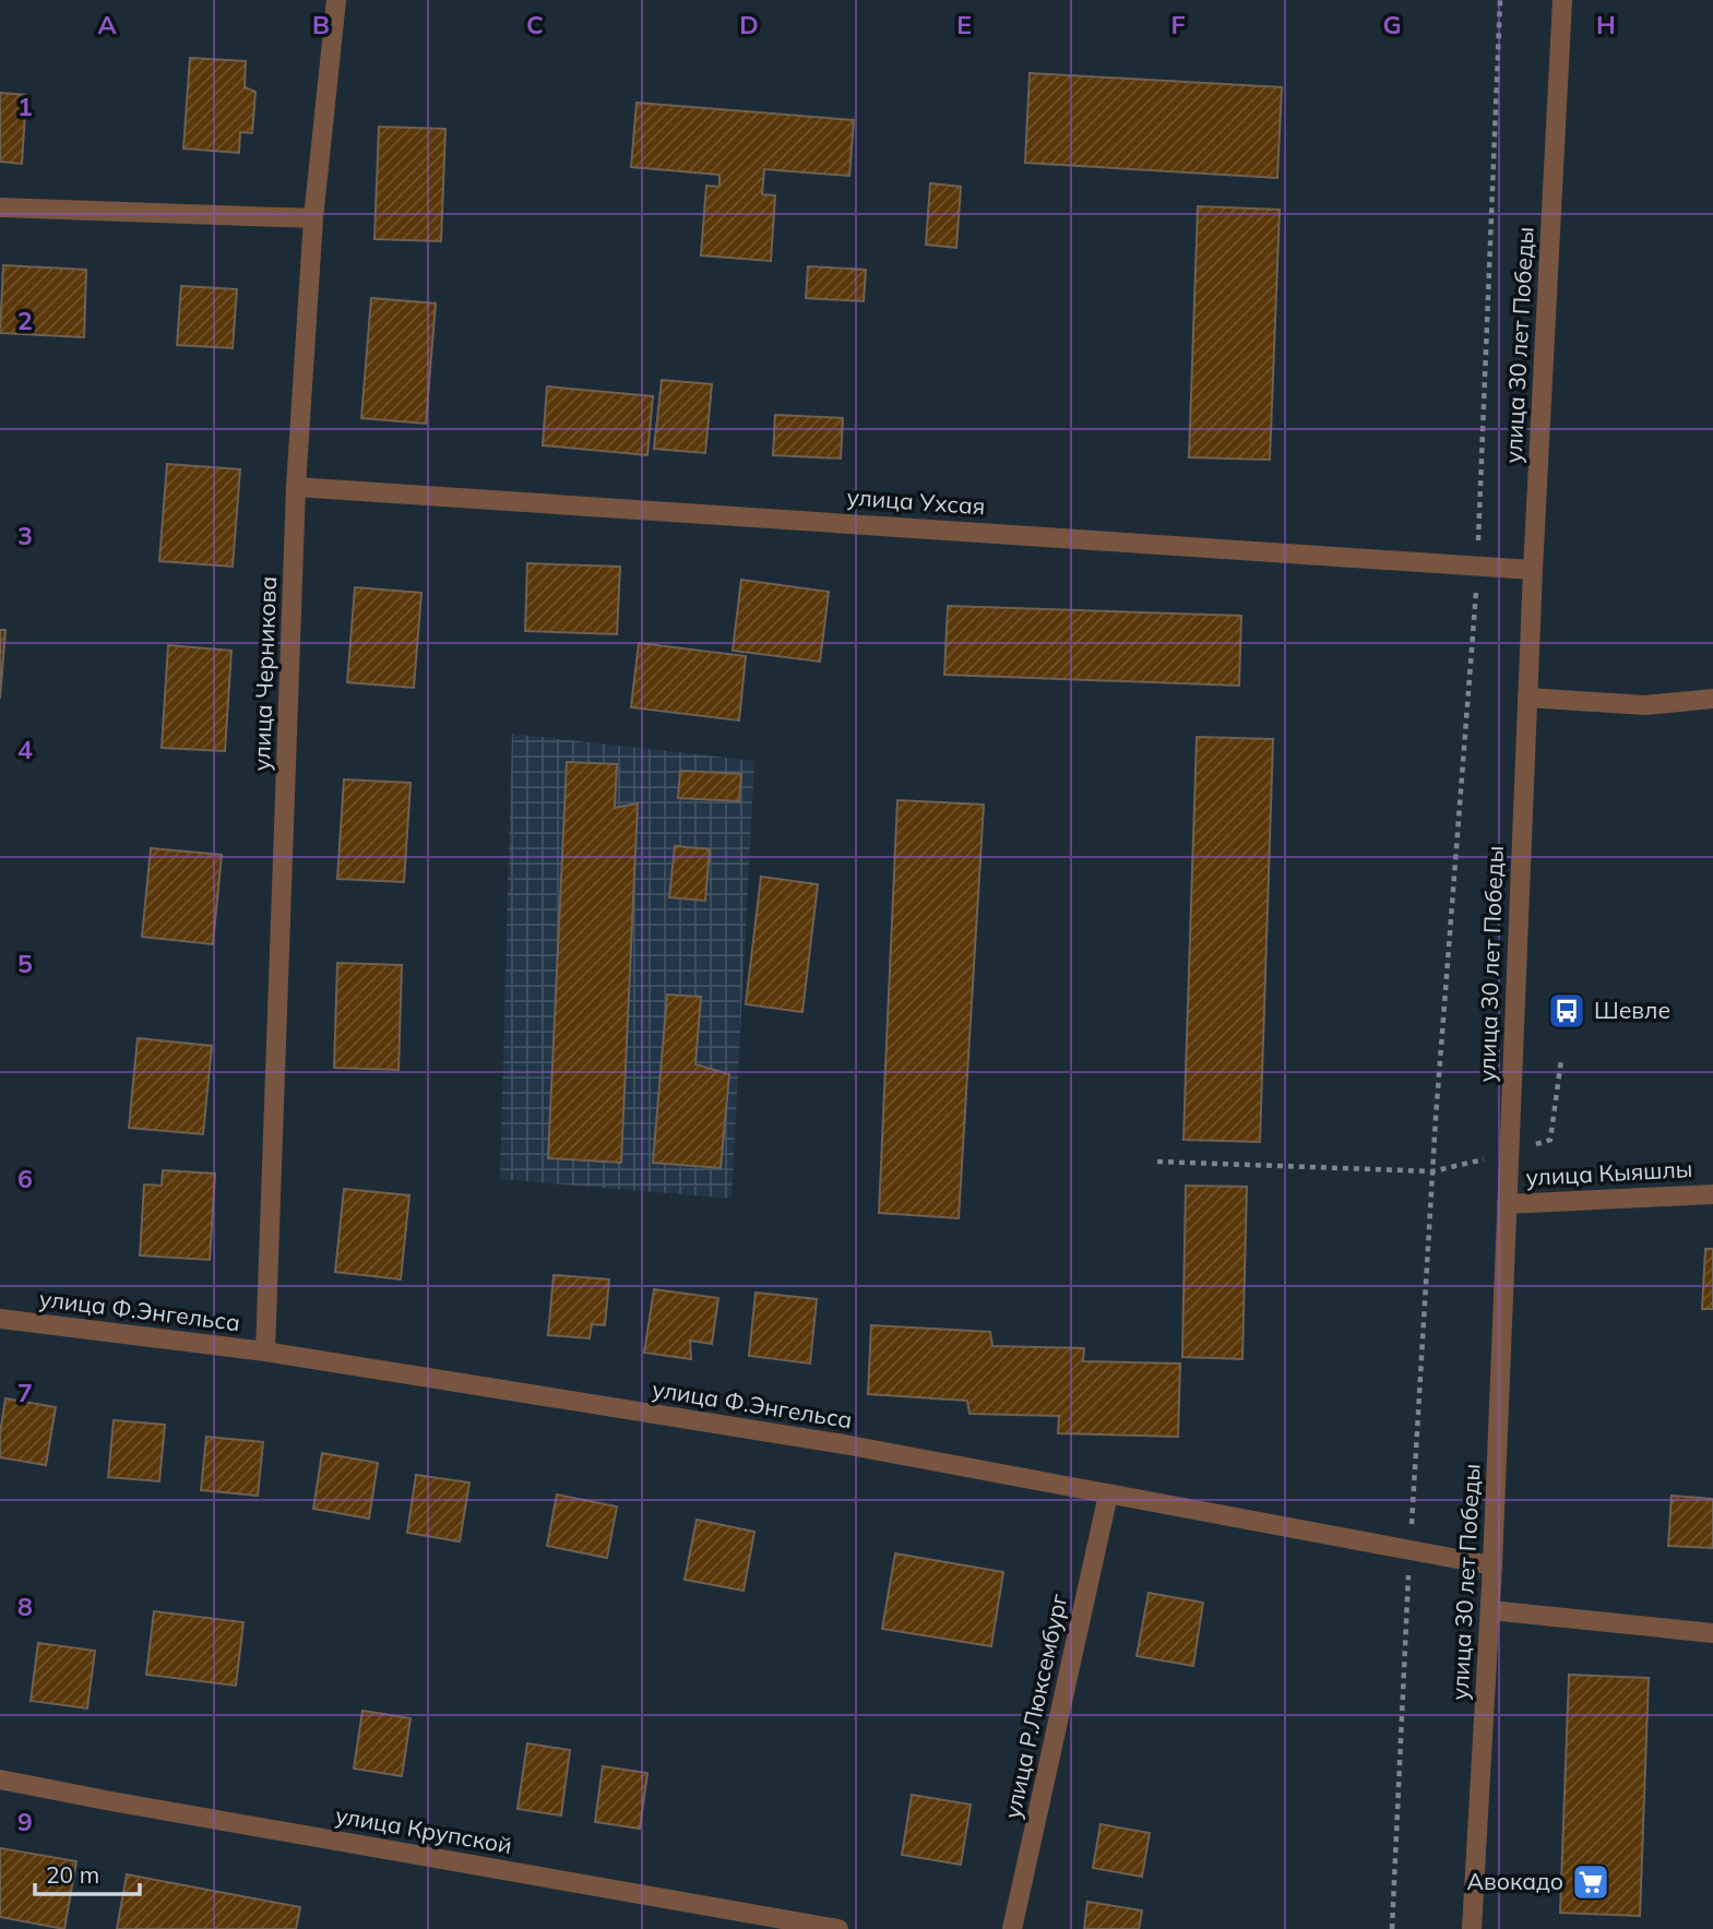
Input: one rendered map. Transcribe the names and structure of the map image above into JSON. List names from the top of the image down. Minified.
{"streets":{"street":["улица 30 лет Победы","улица Ухсая","улица Черникова","улица Кыяшлы","улица Ф.Энгельса","улица Р.Люксембург","улица Крупской"]},"crossings":[["улица 30 лет Победы","улица Ухсая"],["улица 30 лет Победы","улица Кыяшлы"],["улица 30 лет Победы","улица Ф.Энгельса"],["улица Ухсая","улица Черникова"],["улица Черникова","улица Ф.Энгельса"],["улица Ф.Энгельса","улица Р.Люксембург"]],"places":{"bus stop":["Шевле"],"supermarket":["Авокадо"]},"scale_bar":"20 m","grid":{"columns":["A","B","C","D","E","F","G","H"],"rows":["1","2","3","4","5","6","7","8","9"]}}
